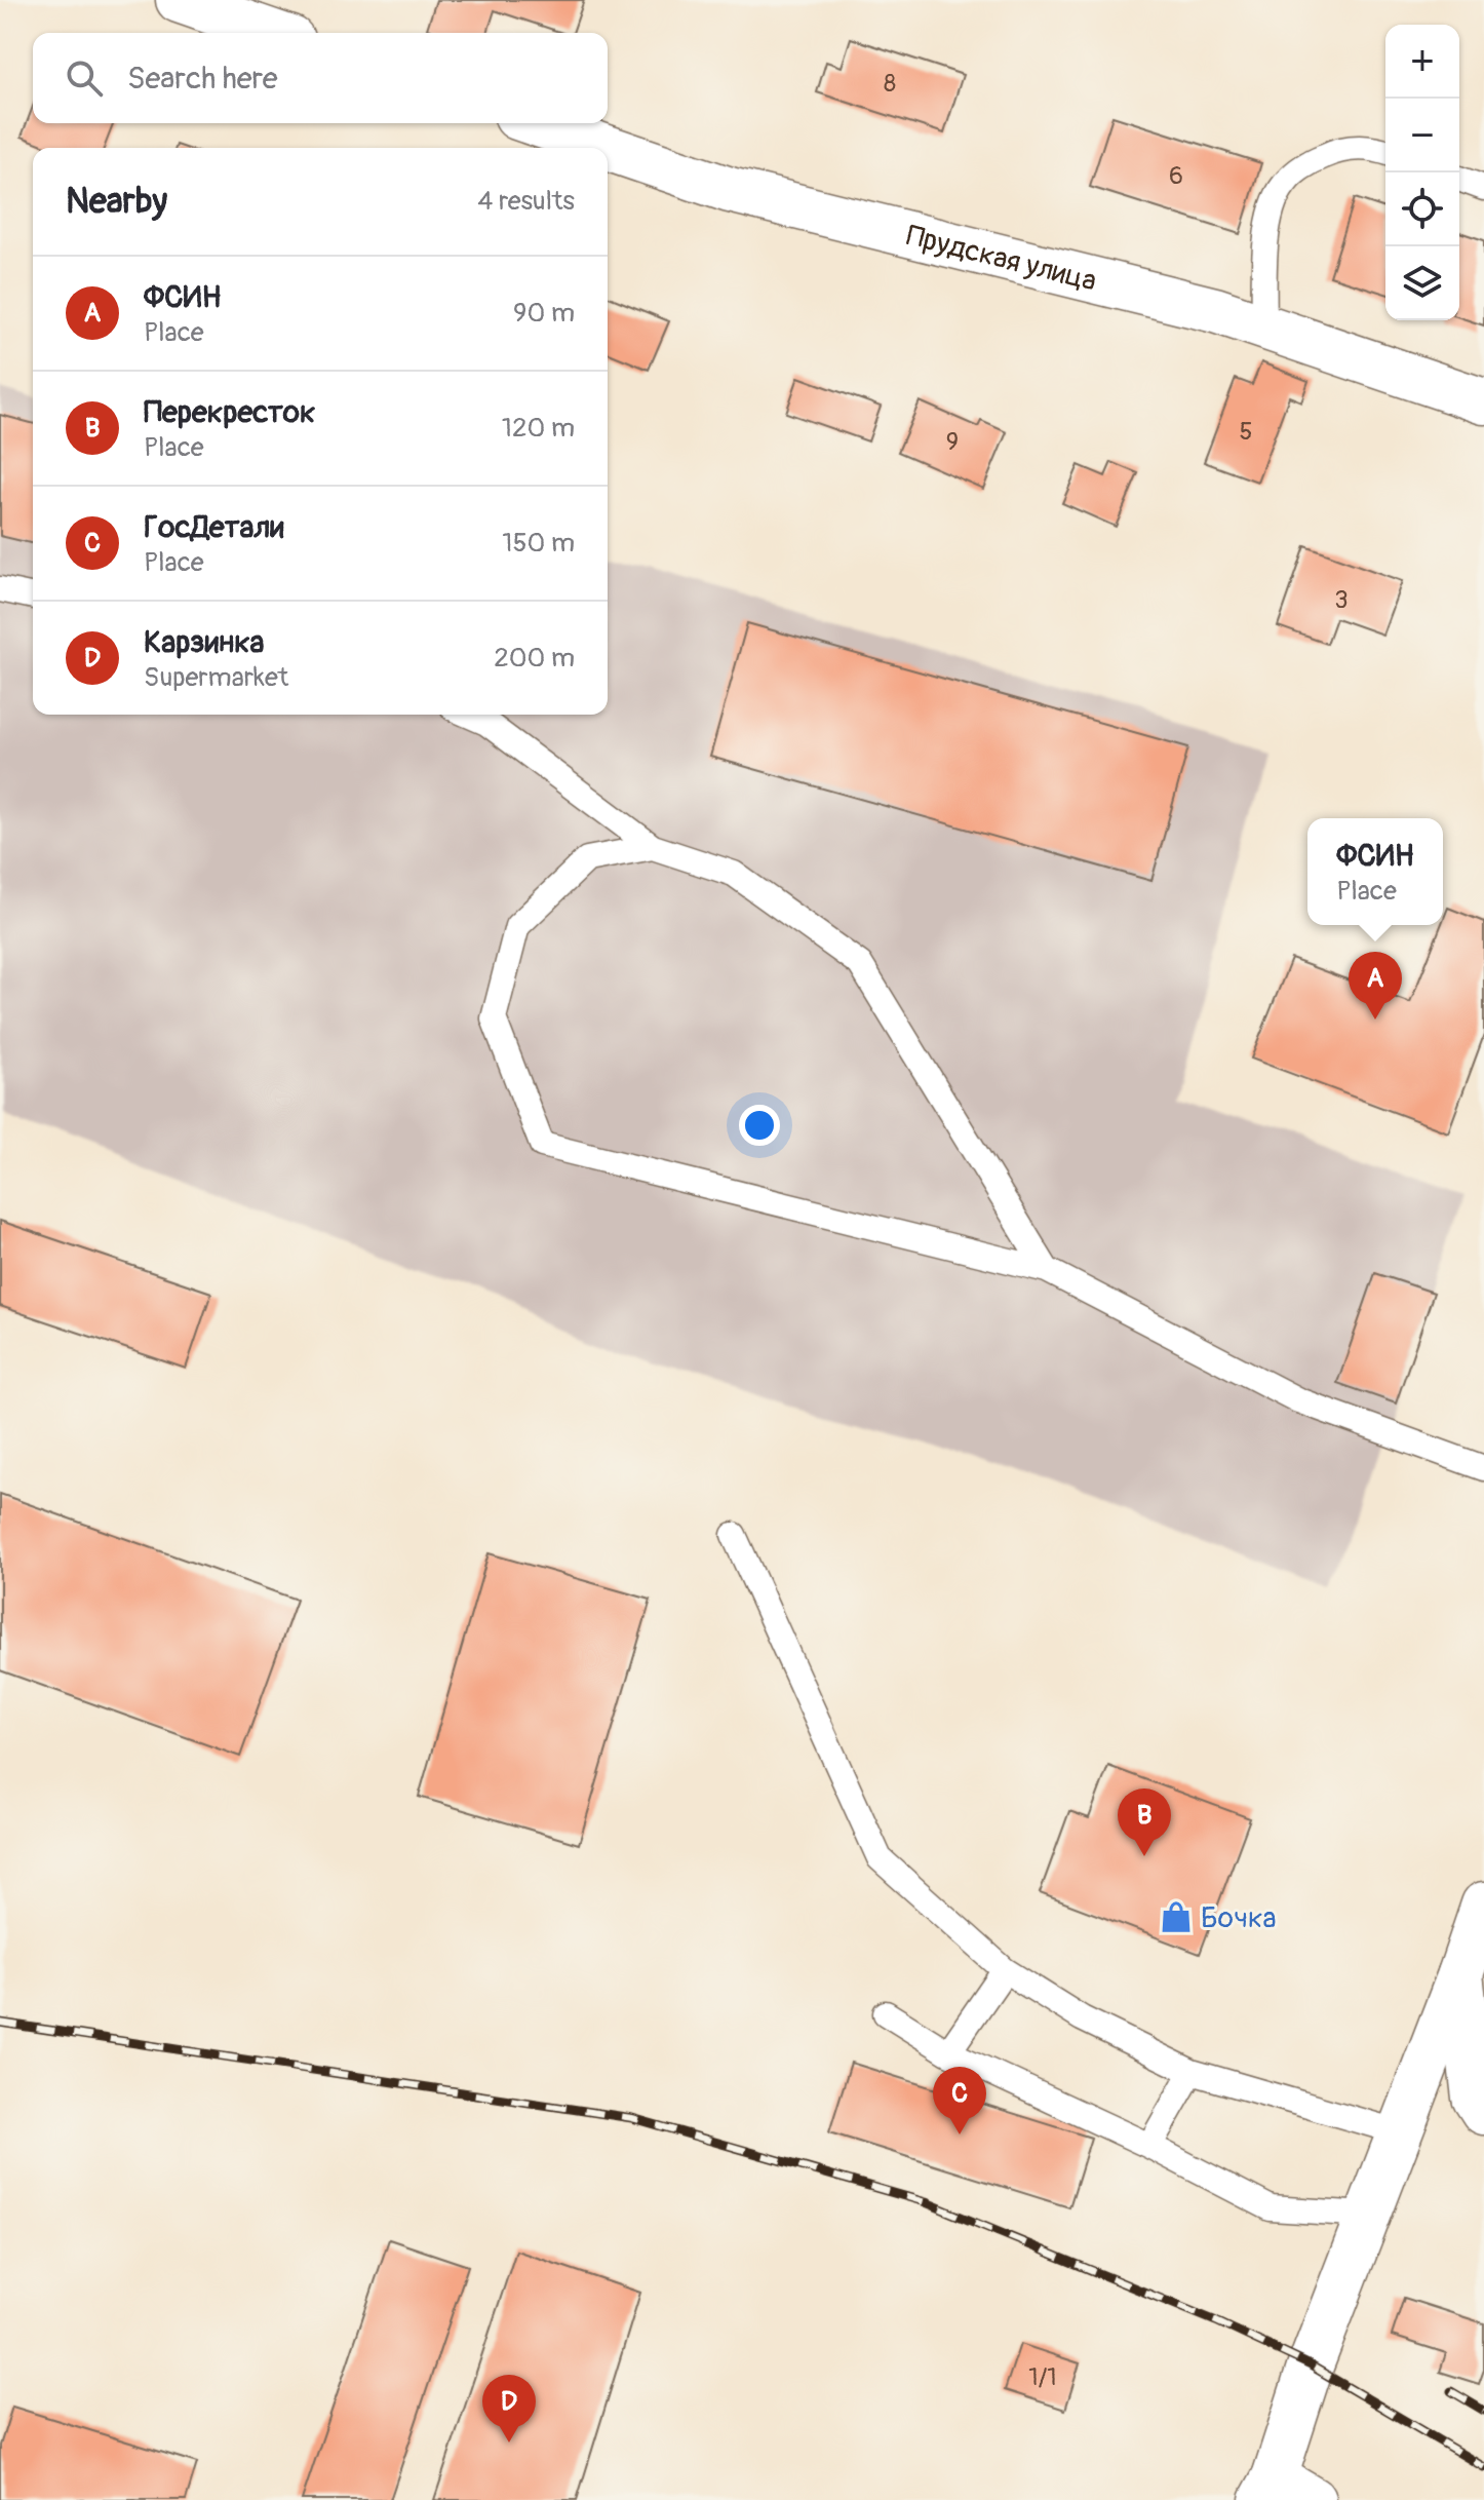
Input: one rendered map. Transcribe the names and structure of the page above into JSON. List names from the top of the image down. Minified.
{"streets":{"street":["Прудская улица"]},"places":{"shop":["Бочка"]},"house_numbers":["8","6","5","9","3","1/1"],"page":{"map_buttons":["+","−"],"search":"Search here","heading":["Nearby","4 results"],"list":[{"mark":"A","name":"ФСИН","note":"Place","value":"90 m"},{"mark":"B","name":"Перекресток","note":"Place","value":"120 m"},{"mark":"C","name":"ГосДетали","note":"Place","value":"150 m"},{"mark":"D","name":"Карзинка","note":"Supermarket","value":"200 m"}],"popup":["ФСИН","Place"],"pins":["A","B","C","D"]}}
